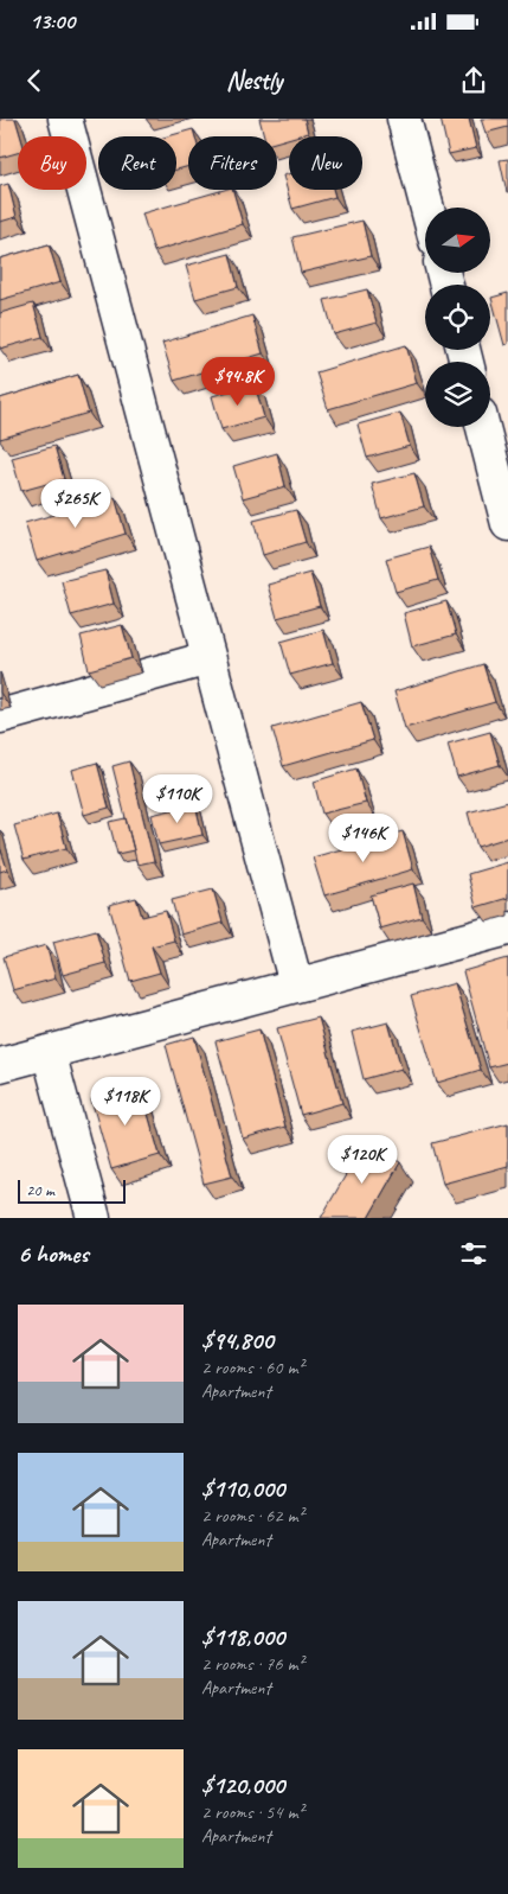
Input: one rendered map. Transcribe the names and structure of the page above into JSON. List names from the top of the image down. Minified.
{"scale_bar":"20 m","north":"right","page":{"status":"13:00","header":"Nestly","chip":["Buy","Rent","Filters","New"],"price":["$94.8K","$265K","$110K","$146K","$118K","$120K"],"scale":"20 m","heading":"6 homes","list":[{"name":"$94,800","note":"2 rooms · 60 m² · Apartment"},{"name":"$110,000","note":"2 rooms · 62 m² · Apartment"},{"name":"$118,000","note":"2 rooms · 76 m² · Apartment"},{"name":"$120,000","note":"2 rooms · 54 m² · Apartment"}]}}
